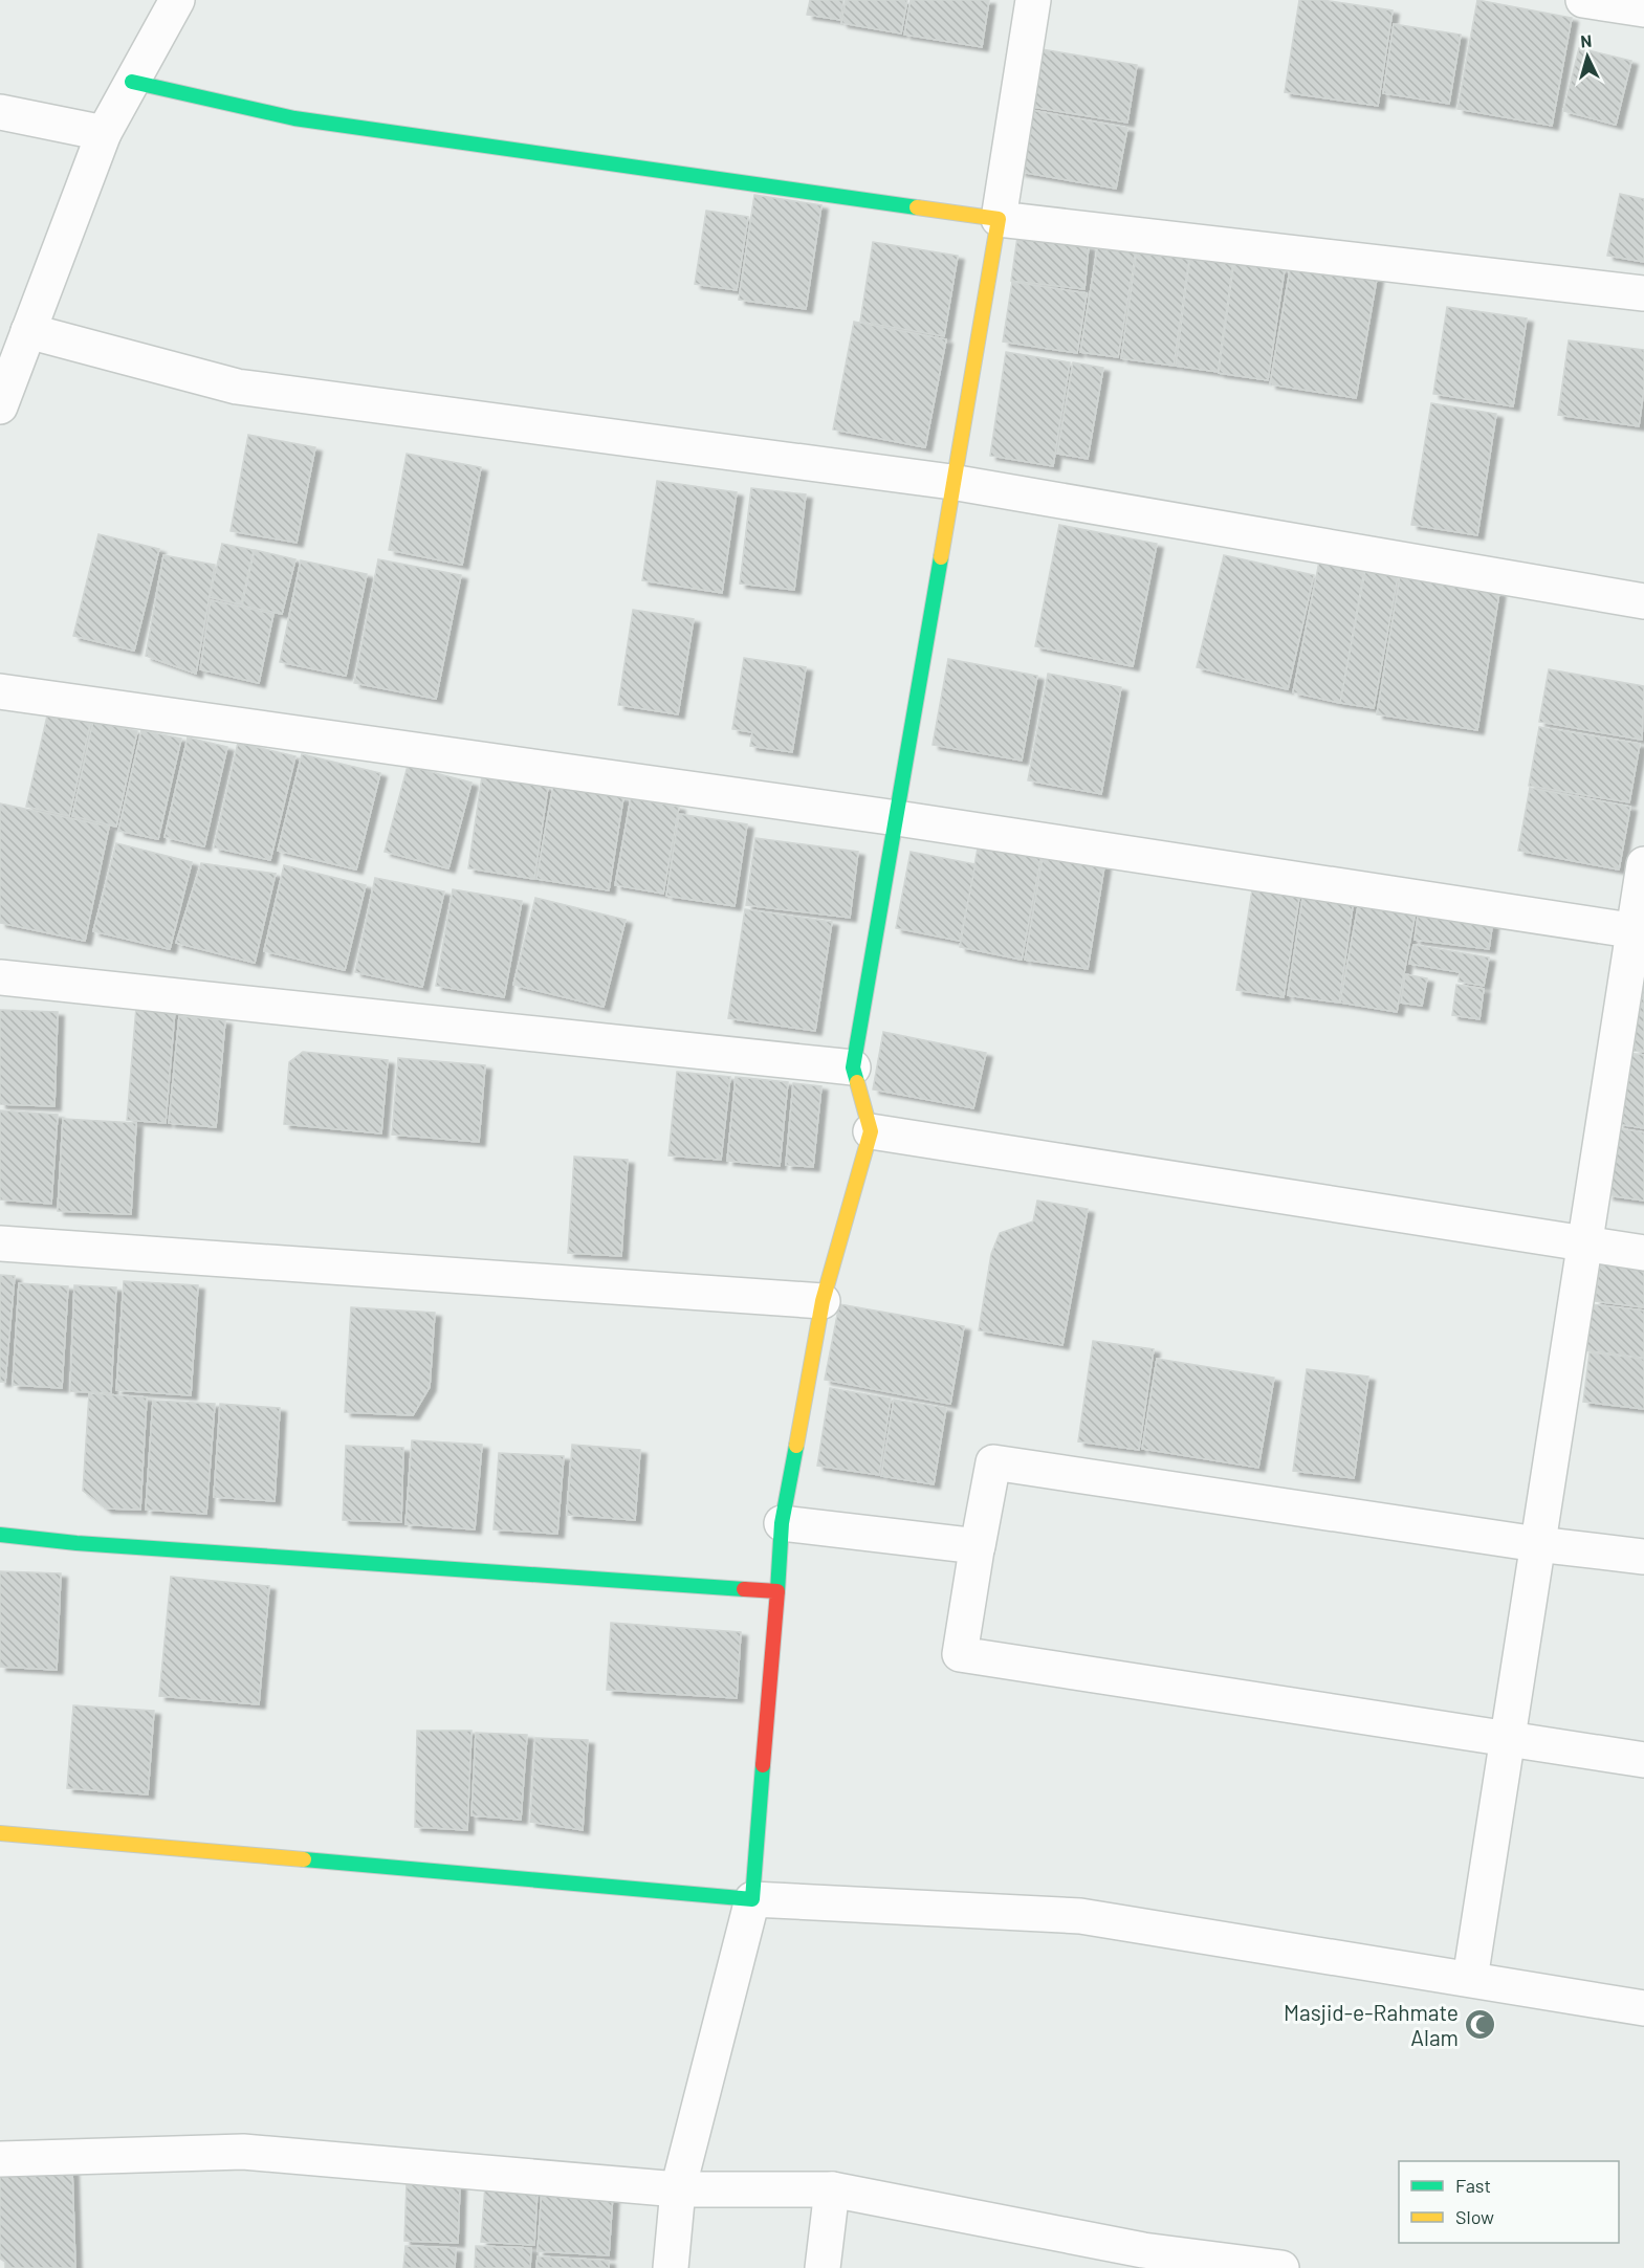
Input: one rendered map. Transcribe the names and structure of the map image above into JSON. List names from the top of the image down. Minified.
{"places":{"mosque":["Masjid-e-Rahmate Alam"]},"legend":["Fast","Slow"],"north":"top"}
